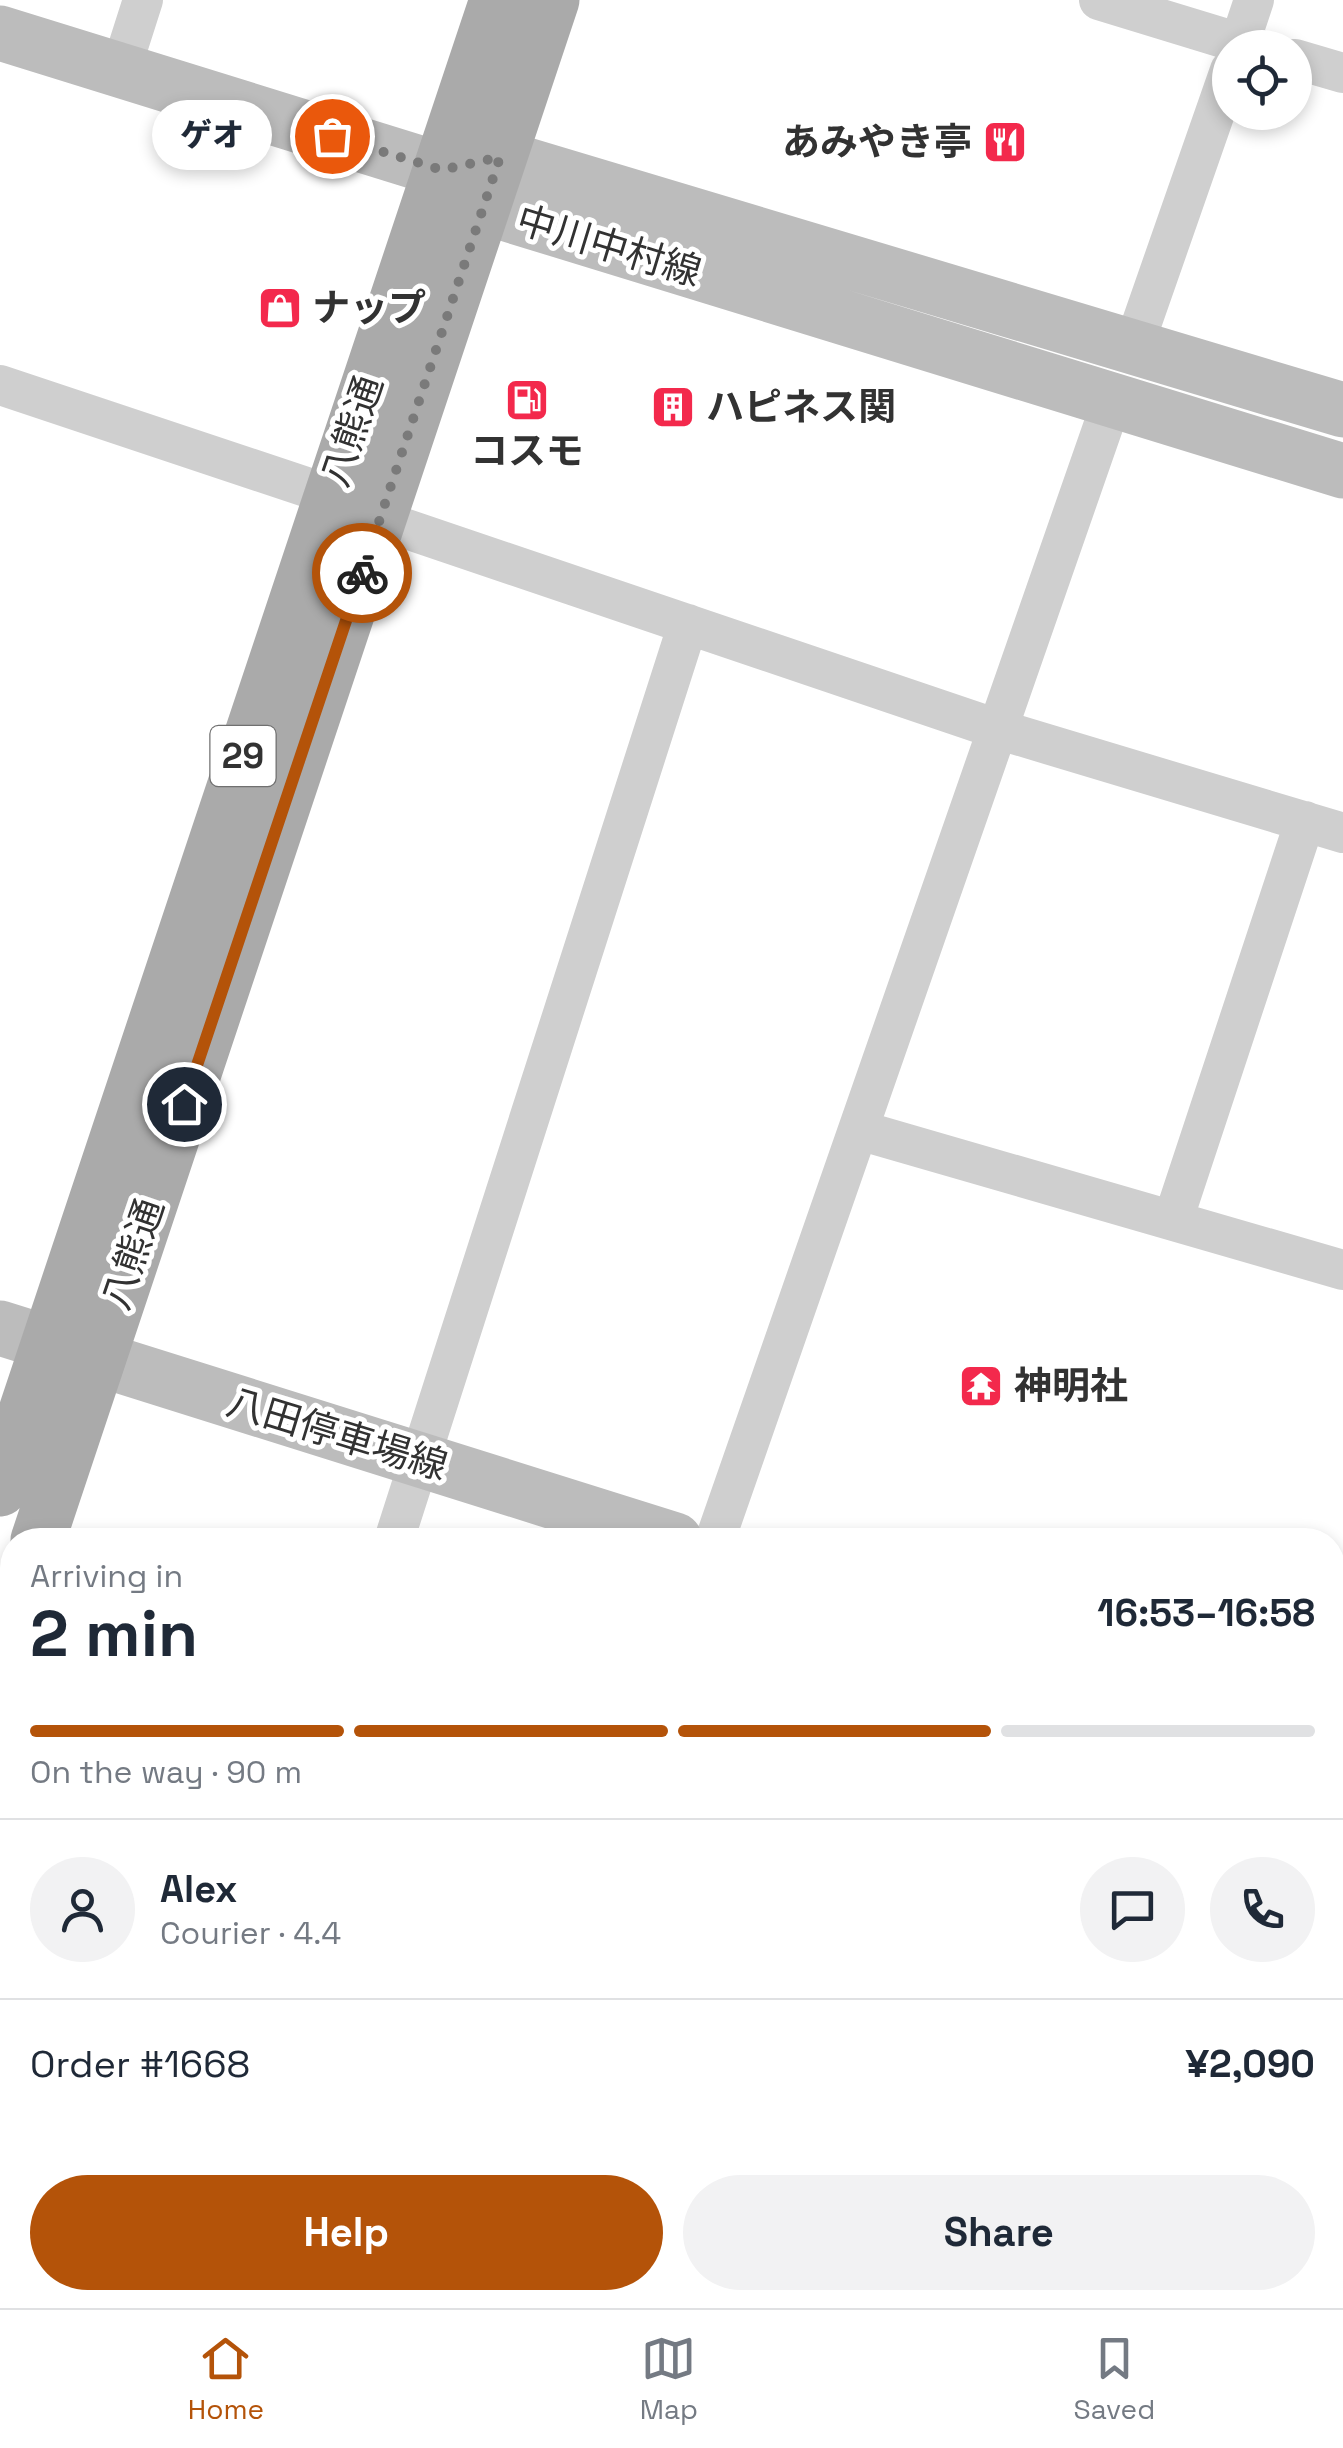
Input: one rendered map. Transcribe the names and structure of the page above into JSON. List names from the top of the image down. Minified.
{"streets":{"main road":["中川中村線","八熊通","29","八田停車場線"]},"crossings":[["中川中村線","八熊通"],["八熊通","八田停車場線"]],"places":{"other":["ゲオ"],"restaurant":["あみやき亭"],"shop":["ナップ"],"fuel station":["コスモ"],"building":["ハピネス関"],"temple":["神明社"]},"page":{"bubble":"ゲオ","heading":["2 min","Arriving in","16:53–16:58"],"panel":["Alex","Courier · 4.4","Order #1668","¥2,090"],"bar":"On the way · 90 m","buttons":["Help","Share"],"tabs":["Home","Map","Saved"]}}
